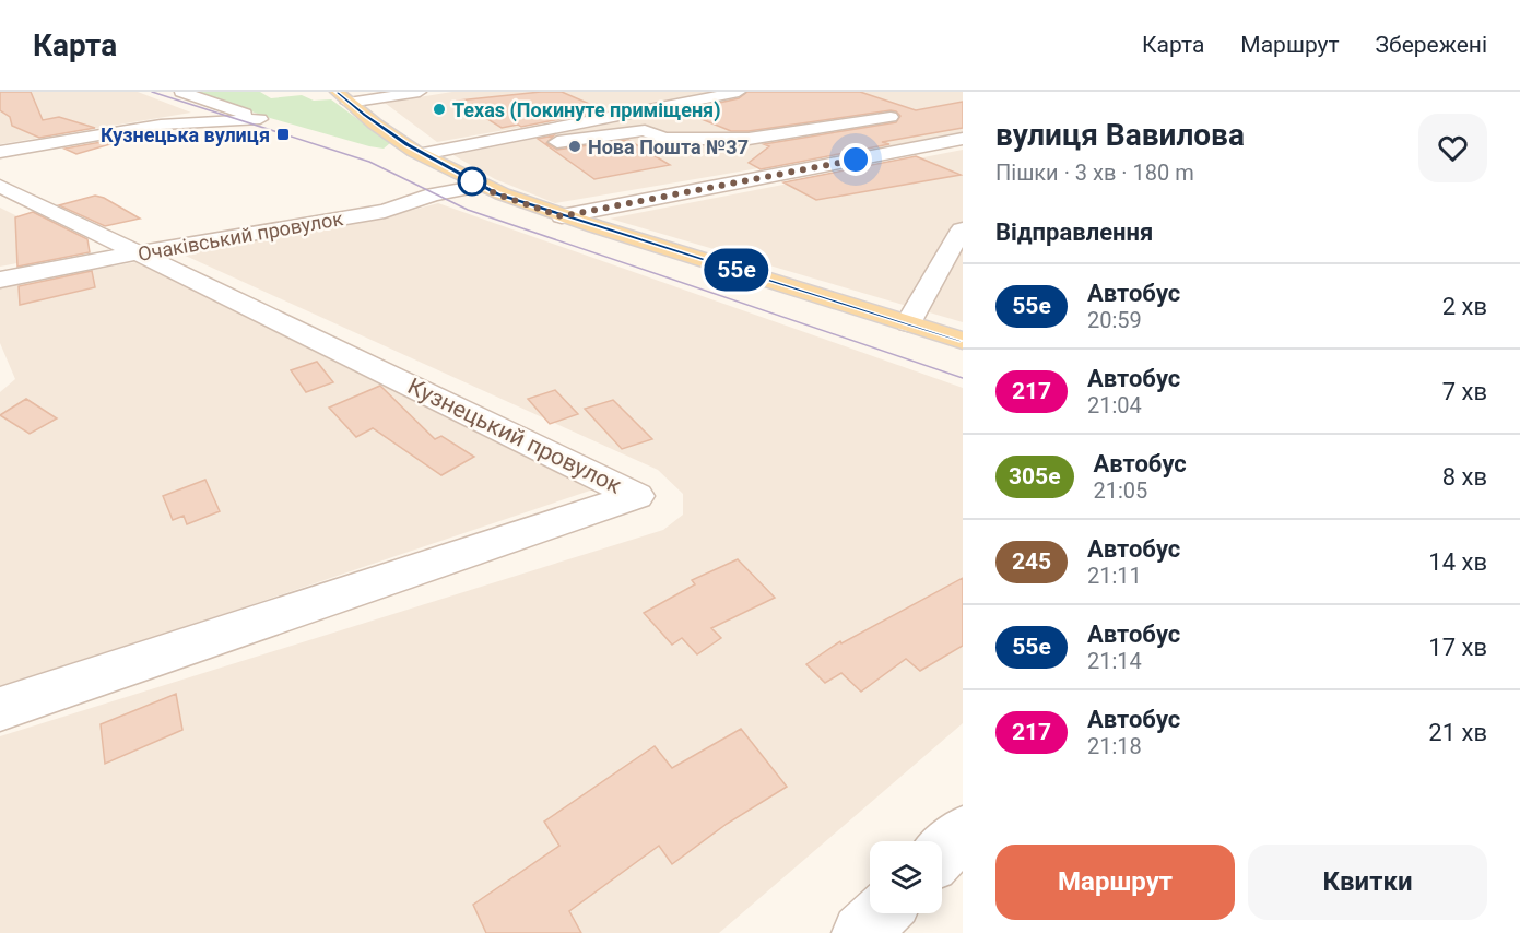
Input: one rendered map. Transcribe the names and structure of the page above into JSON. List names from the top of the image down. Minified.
{"streets":{"street":["Очаківський провулок","Кузнецький провулок"]},"crossings":[["Очаківський провулок","Кузнецький провулок"]],"places":{"other":["Texas (Покинуте приміщеня)","Нова Пошта №37"],"transit":["Кузнецька вулиця"]},"lines":["bus line 55е"],"page":{"header":"Карта","nav":["Карта","Маршрут","Збережені"],"on_map":"55е","heading":[["вулиця Вавилова","Пішки · 3 хв · 180 m"],"Відправлення"],"list":[{"mark":"55е","name":"Автобус","note":"20:59","value":"2 хв"},{"mark":"217","name":"Автобус","note":"21:04","value":"7 хв"},{"mark":"305e","name":"Автобус","note":"21:05","value":"8 хв"},{"mark":"245","name":"Автобус","note":"21:11","value":"14 хв"},{"mark":"55е","name":"Автобус","note":"21:14","value":"17 хв"},{"mark":"217","name":"Автобус","note":"21:18","value":"21 хв"}],"buttons":["Маршрут","Квитки"]}}
